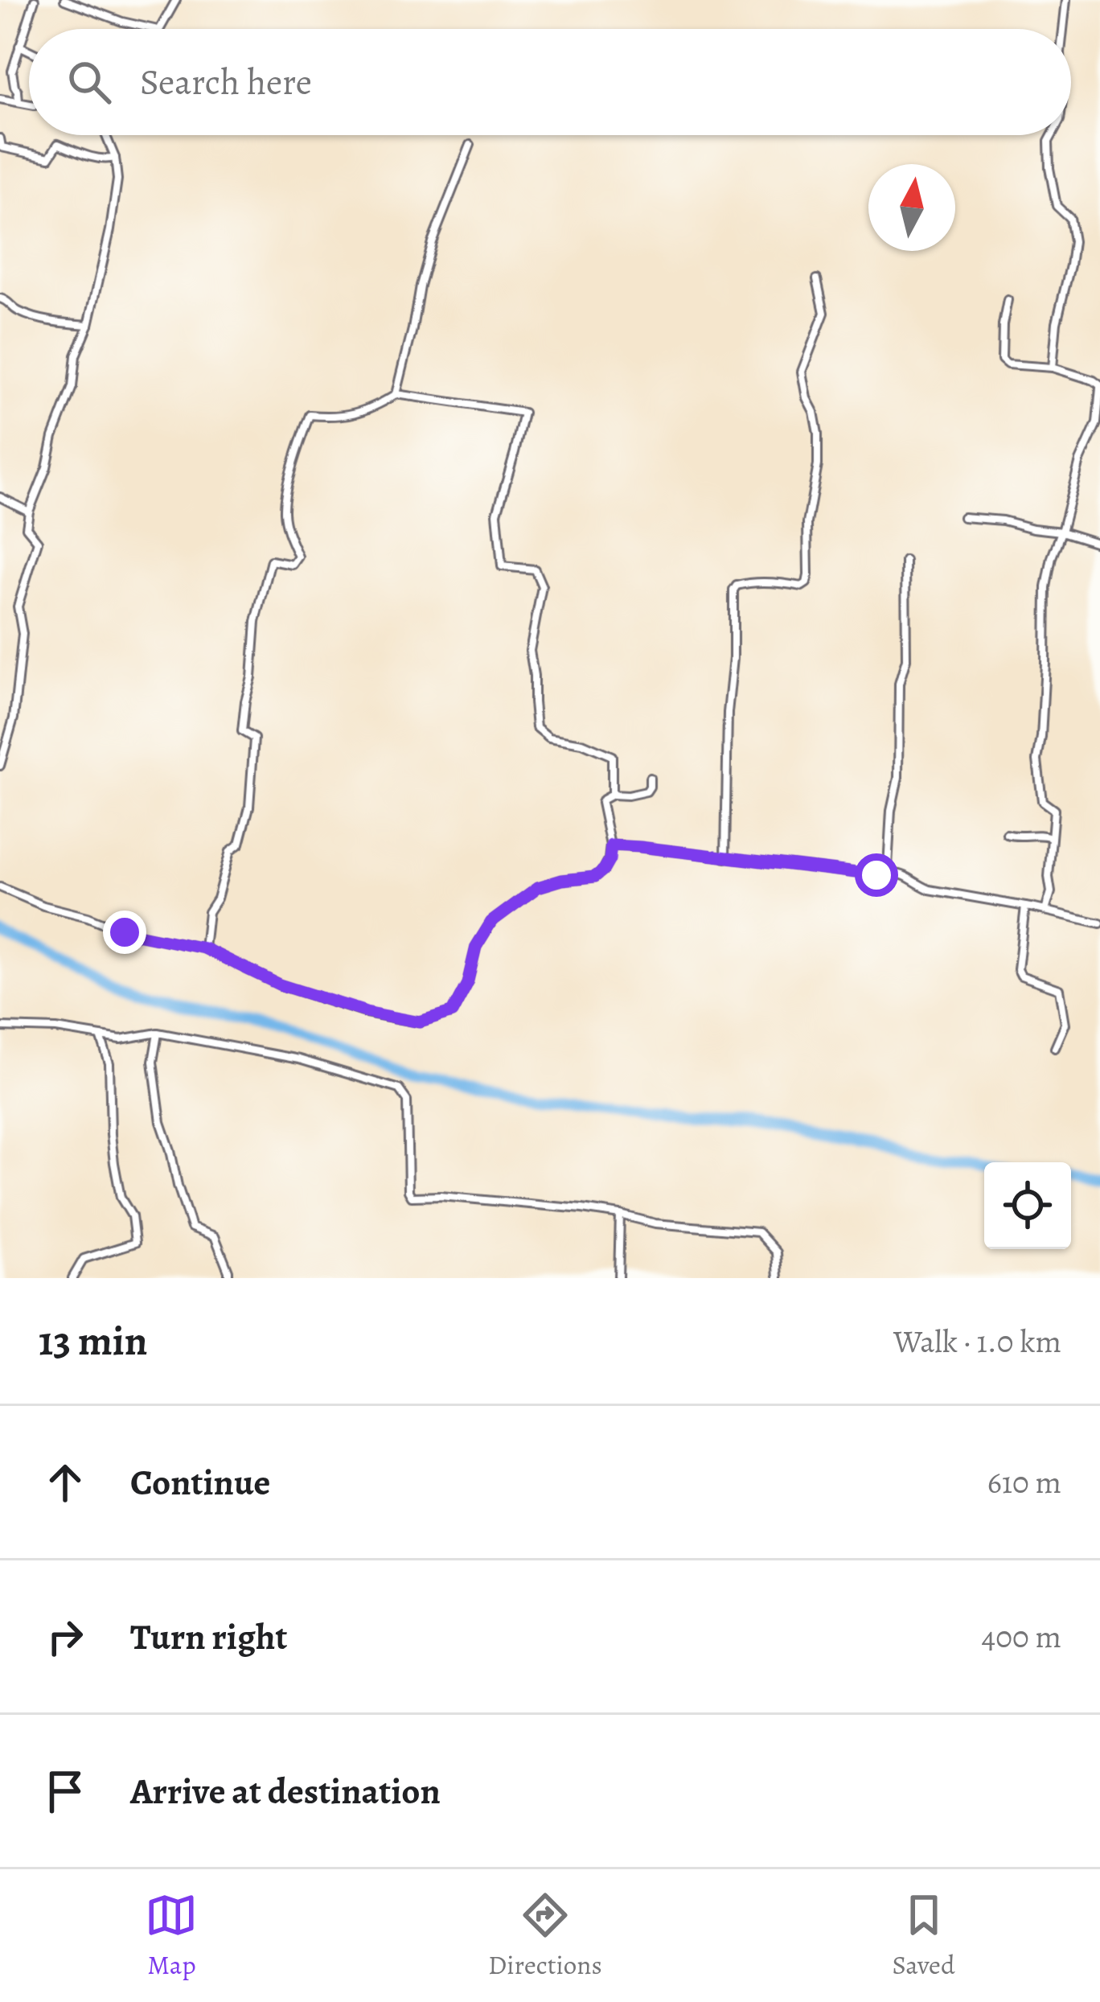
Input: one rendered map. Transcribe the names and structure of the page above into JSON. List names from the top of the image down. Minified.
{"north":"top","page":{"search":"Search here","heading":["13 min","Walk · 1.0 km"],"list":[["Continue","610 m"],["Turn right","400 m"],"Arrive at destination"],"nav":["Map","Directions","Saved"]}}
